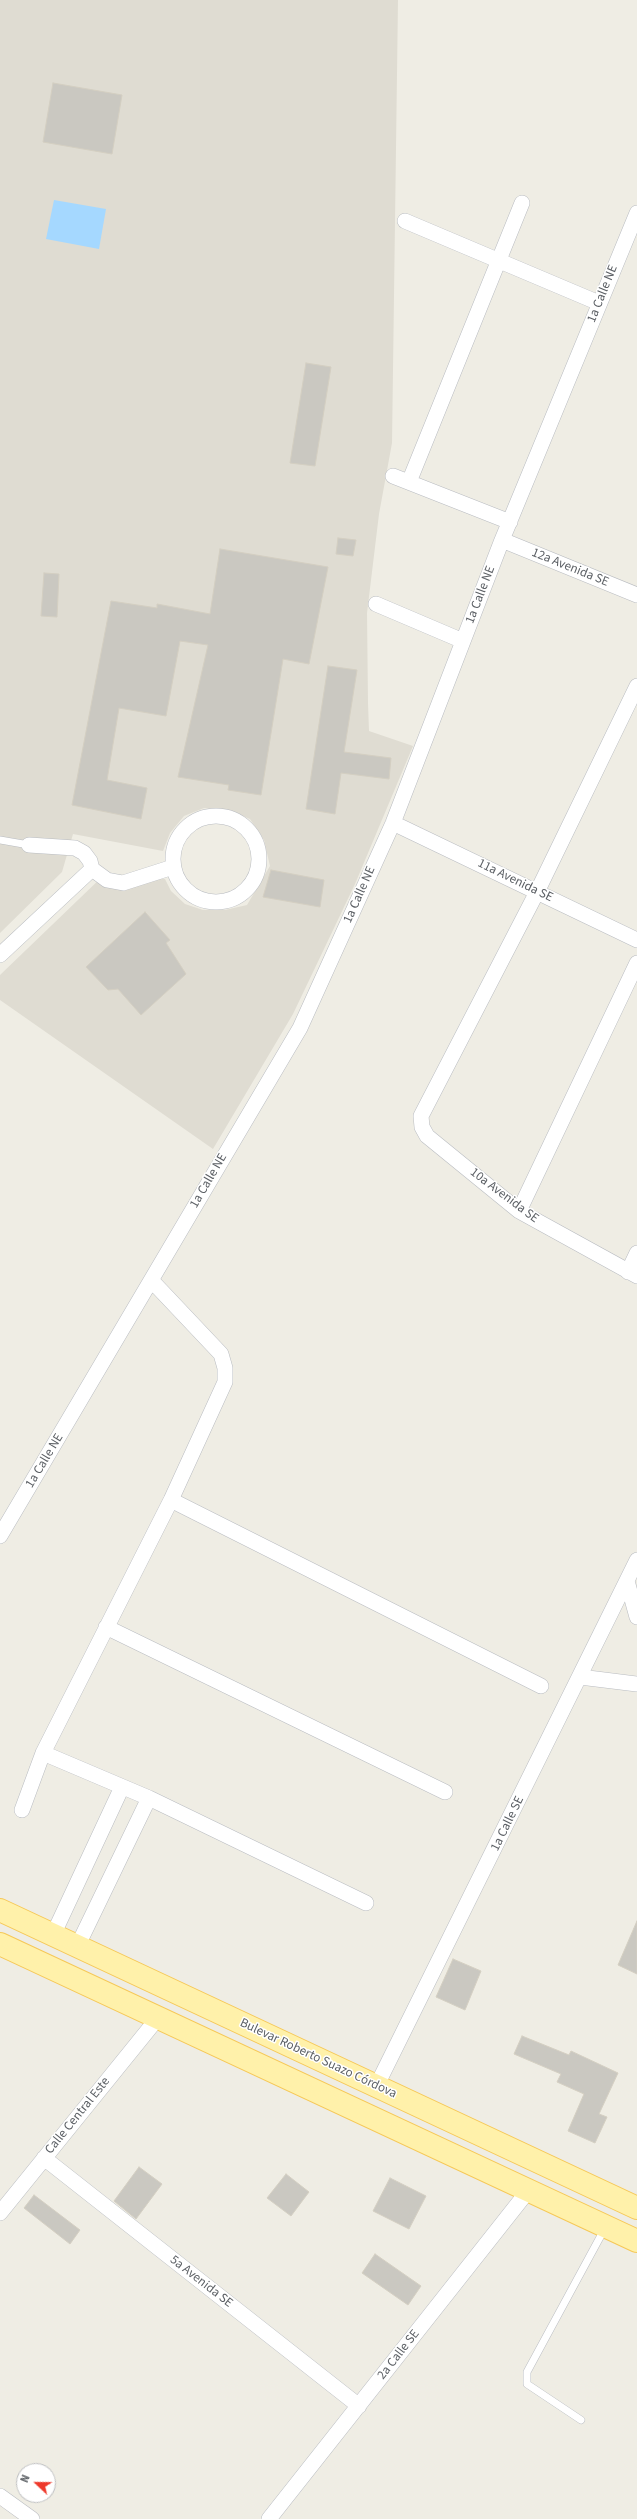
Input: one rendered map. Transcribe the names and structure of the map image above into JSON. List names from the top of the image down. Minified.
{"streets":{"main road":["Bulevar Roberto Suazo Córdova"],"street":["1a Calle NE","12a Avenida SE","11a Avenida SE","10a Avenida SE","1a Calle SE","Calle Central Este","5a Avenida SE","2a Calle SE"]},"crossings":[["1a Calle NE","12a Avenida SE"],["1a Calle NE","11a Avenida SE"],["11a Avenida SE","10a Avenida SE"],["1a Calle SE","Bulevar Roberto Suazo Córdova"],["Calle Central Este","5a Avenida SE"],["5a Avenida SE","2a Calle SE"]],"north":"left"}
